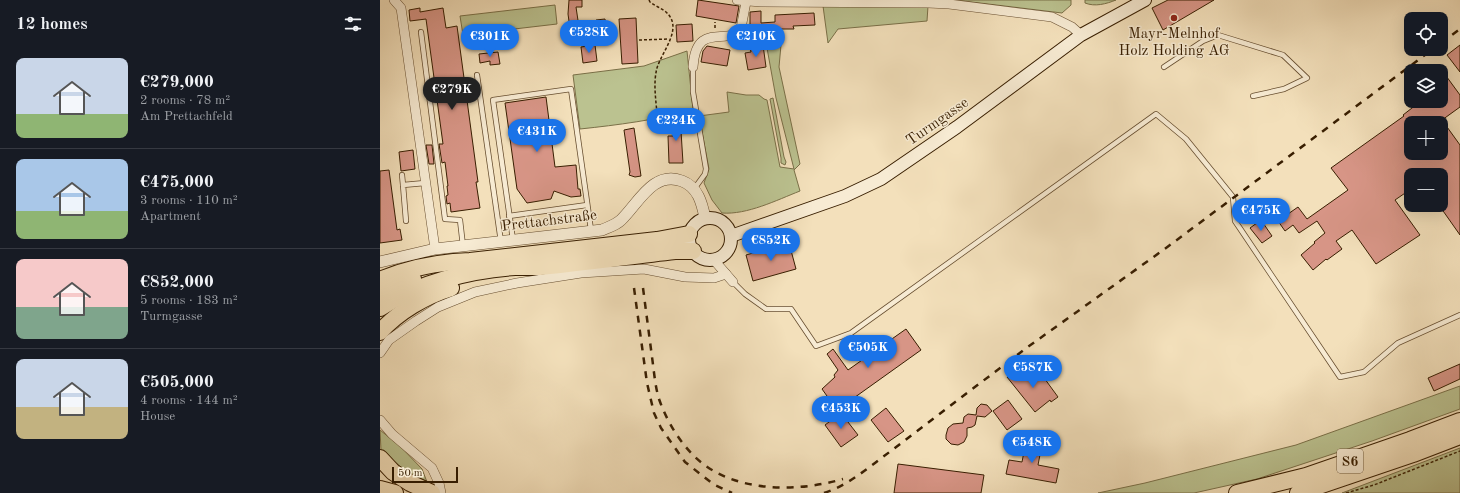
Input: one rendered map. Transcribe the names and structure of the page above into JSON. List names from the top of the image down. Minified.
{"streets":{"highway":["S6"],"main road":["Turmgasse"],"street":["Prettachstraße"]},"places":["Mayr-Melnhof Holz Holding AG"],"scale_bar":"50 m","page":{"heading":"12 homes","map_buttons":["+","−"],"price":["€528K","€301K","€210K","€279K","€224K","€431K","€475K","€852K","€505K","€587K","€453K","€548K"],"list":[{"name":"€279,000","note":"2 rooms · 78 m² · Am Prettachfeld"},{"name":"€475,000","note":"3 rooms · 110 m² · Apartment"},{"name":"€852,000","note":"5 rooms · 183 m² · Turmgasse"},{"name":"€505,000","note":"4 rooms · 144 m² · House"}],"scale":"50 m"}}
